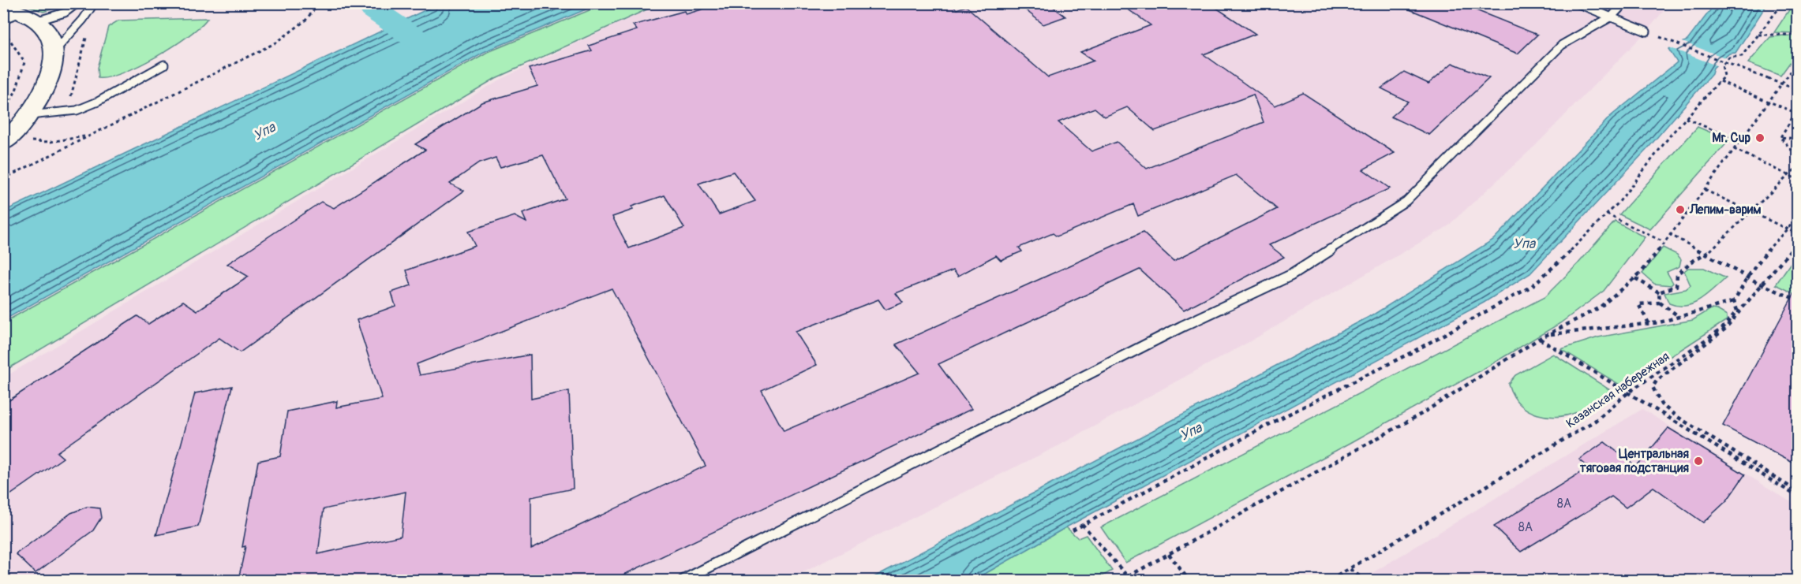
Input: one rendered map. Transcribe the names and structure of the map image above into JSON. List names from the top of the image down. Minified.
{"streets":{"path":["Казанская набережная"]},"water":["Упа"],"places":["Mr. Cup","Лепим-варим","Центральная тяговая подстанция"],"house_numbers":["8А","8А"]}
